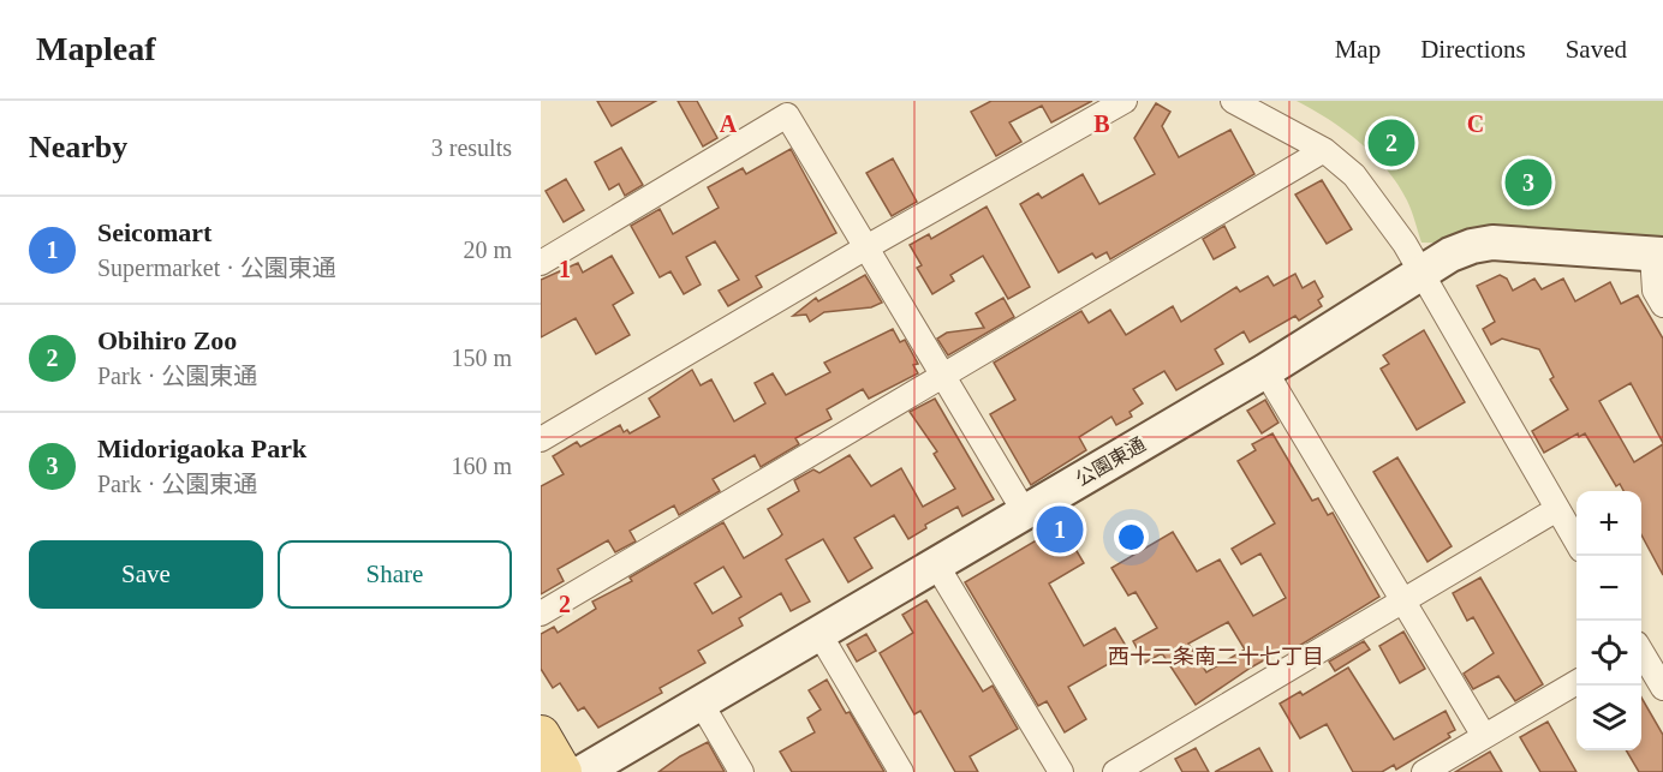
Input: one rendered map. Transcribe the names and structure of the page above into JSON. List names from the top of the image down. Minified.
{"streets":{"street":["公園東通"]},"districts":["西十二条南二十七丁目"],"page":{"header":"Mapleaf","nav":["Map","Directions","Saved"],"heading":["Nearby","3 results"],"pins":["2","3","1"],"list":[{"mark":"1","name":"Seicomart","note":"Supermarket · 公園東通","value":"20 m"},{"mark":"2","name":"Obihiro Zoo","note":"Park · 公園東通","value":"150 m"},{"mark":"3","name":"Midorigaoka Park","note":"Park · 公園東通","value":"160 m"}],"map_buttons":["+","−"],"buttons":["Save","Share"]},"grid":{"columns":["A","B","C"],"rows":["1","2"]}}
